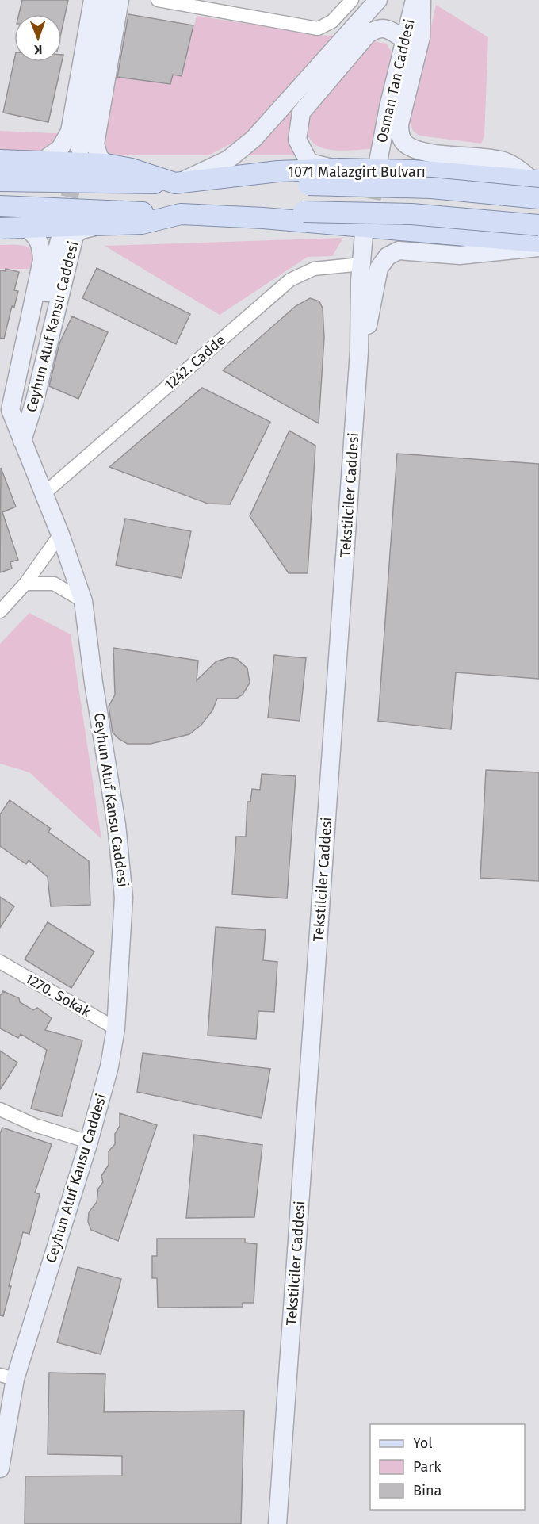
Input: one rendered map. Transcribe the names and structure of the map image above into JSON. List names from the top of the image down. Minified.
{"streets":{"main road":["1071 Malazgirt Bulvarı"],"street":["Osman Tan Caddesi","Ceyhun Atuf Kansu Caddesi","1242. Cadde","Tekstilciler Caddesi","1270. Sokak"]},"crossings":[["Ceyhun Atuf Kansu Caddesi","1242. Cadde"],["Ceyhun Atuf Kansu Caddesi","1270. Sokak"],["1242. Cadde","Tekstilciler Caddesi"]],"legend":["Yol","Park","Bina"],"north":"bottom"}
